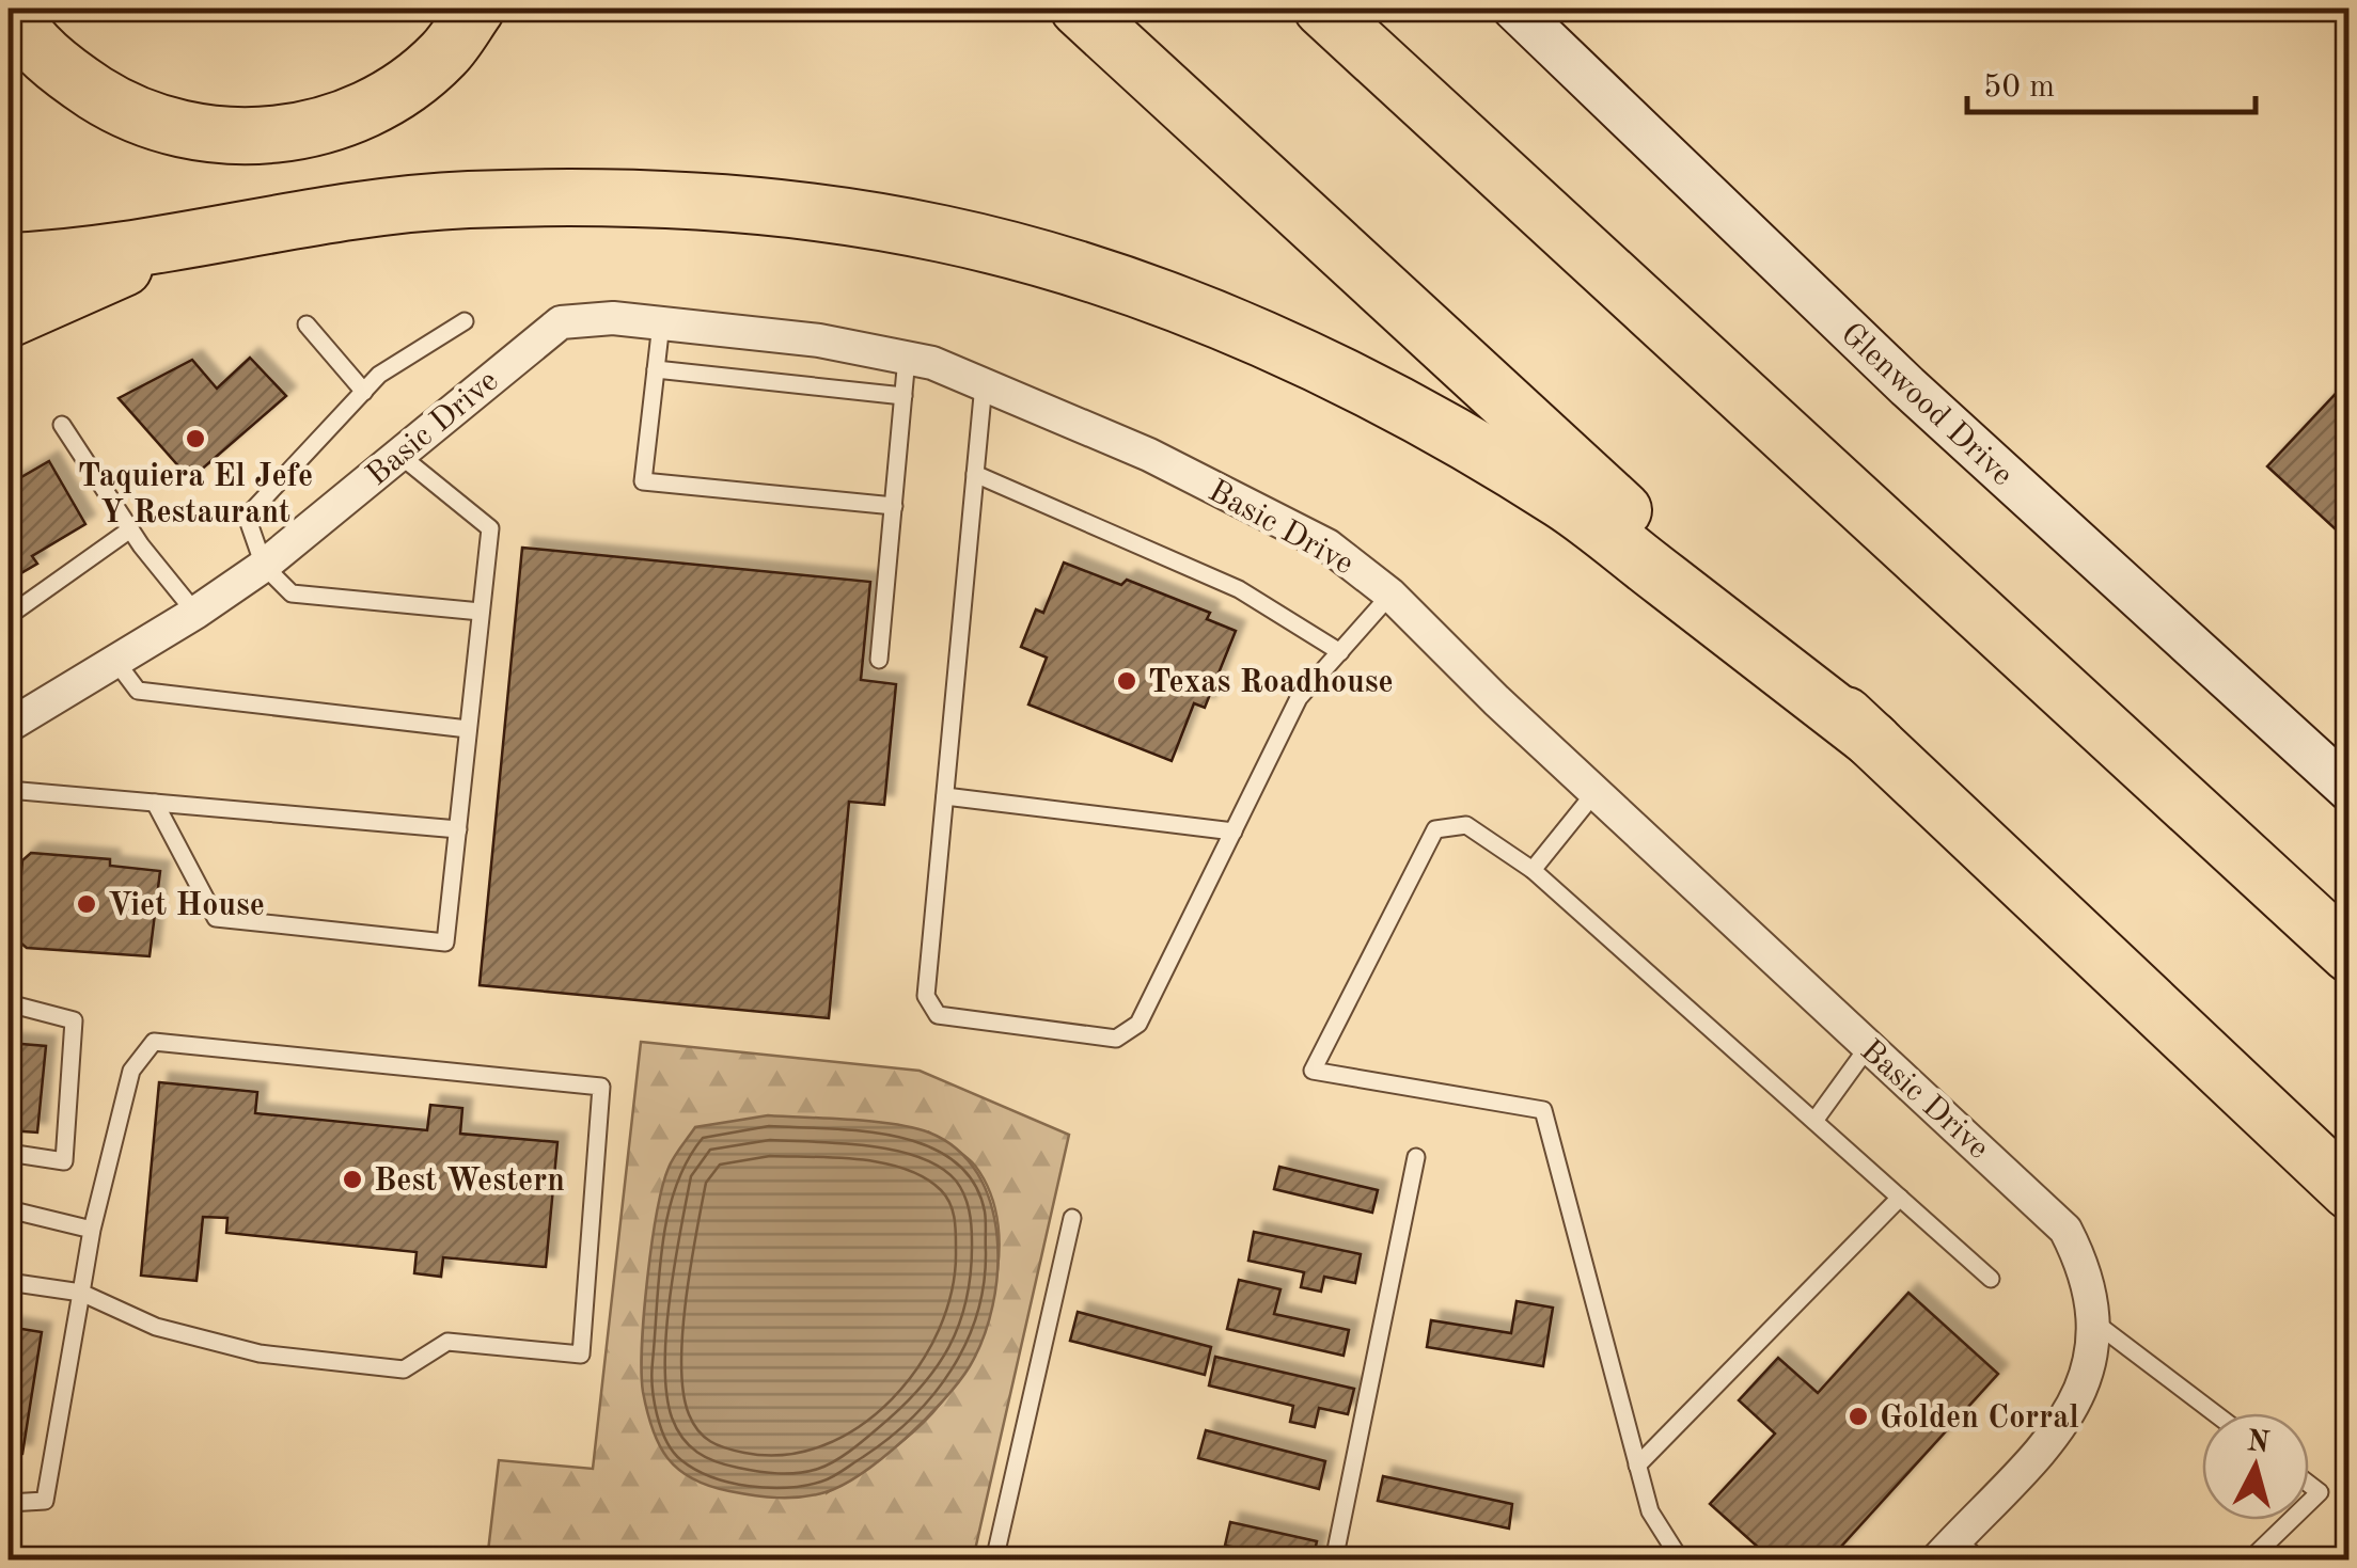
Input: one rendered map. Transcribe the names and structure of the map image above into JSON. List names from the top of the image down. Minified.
{"streets":{"street":["Glenwood Drive","Basic Drive"]},"places":["Taquiera El Jefe Y Restaurant","Texas Roadhouse","Viet House","Best Western","Golden Corral"],"scale_bar":"50 m","north":"top"}
